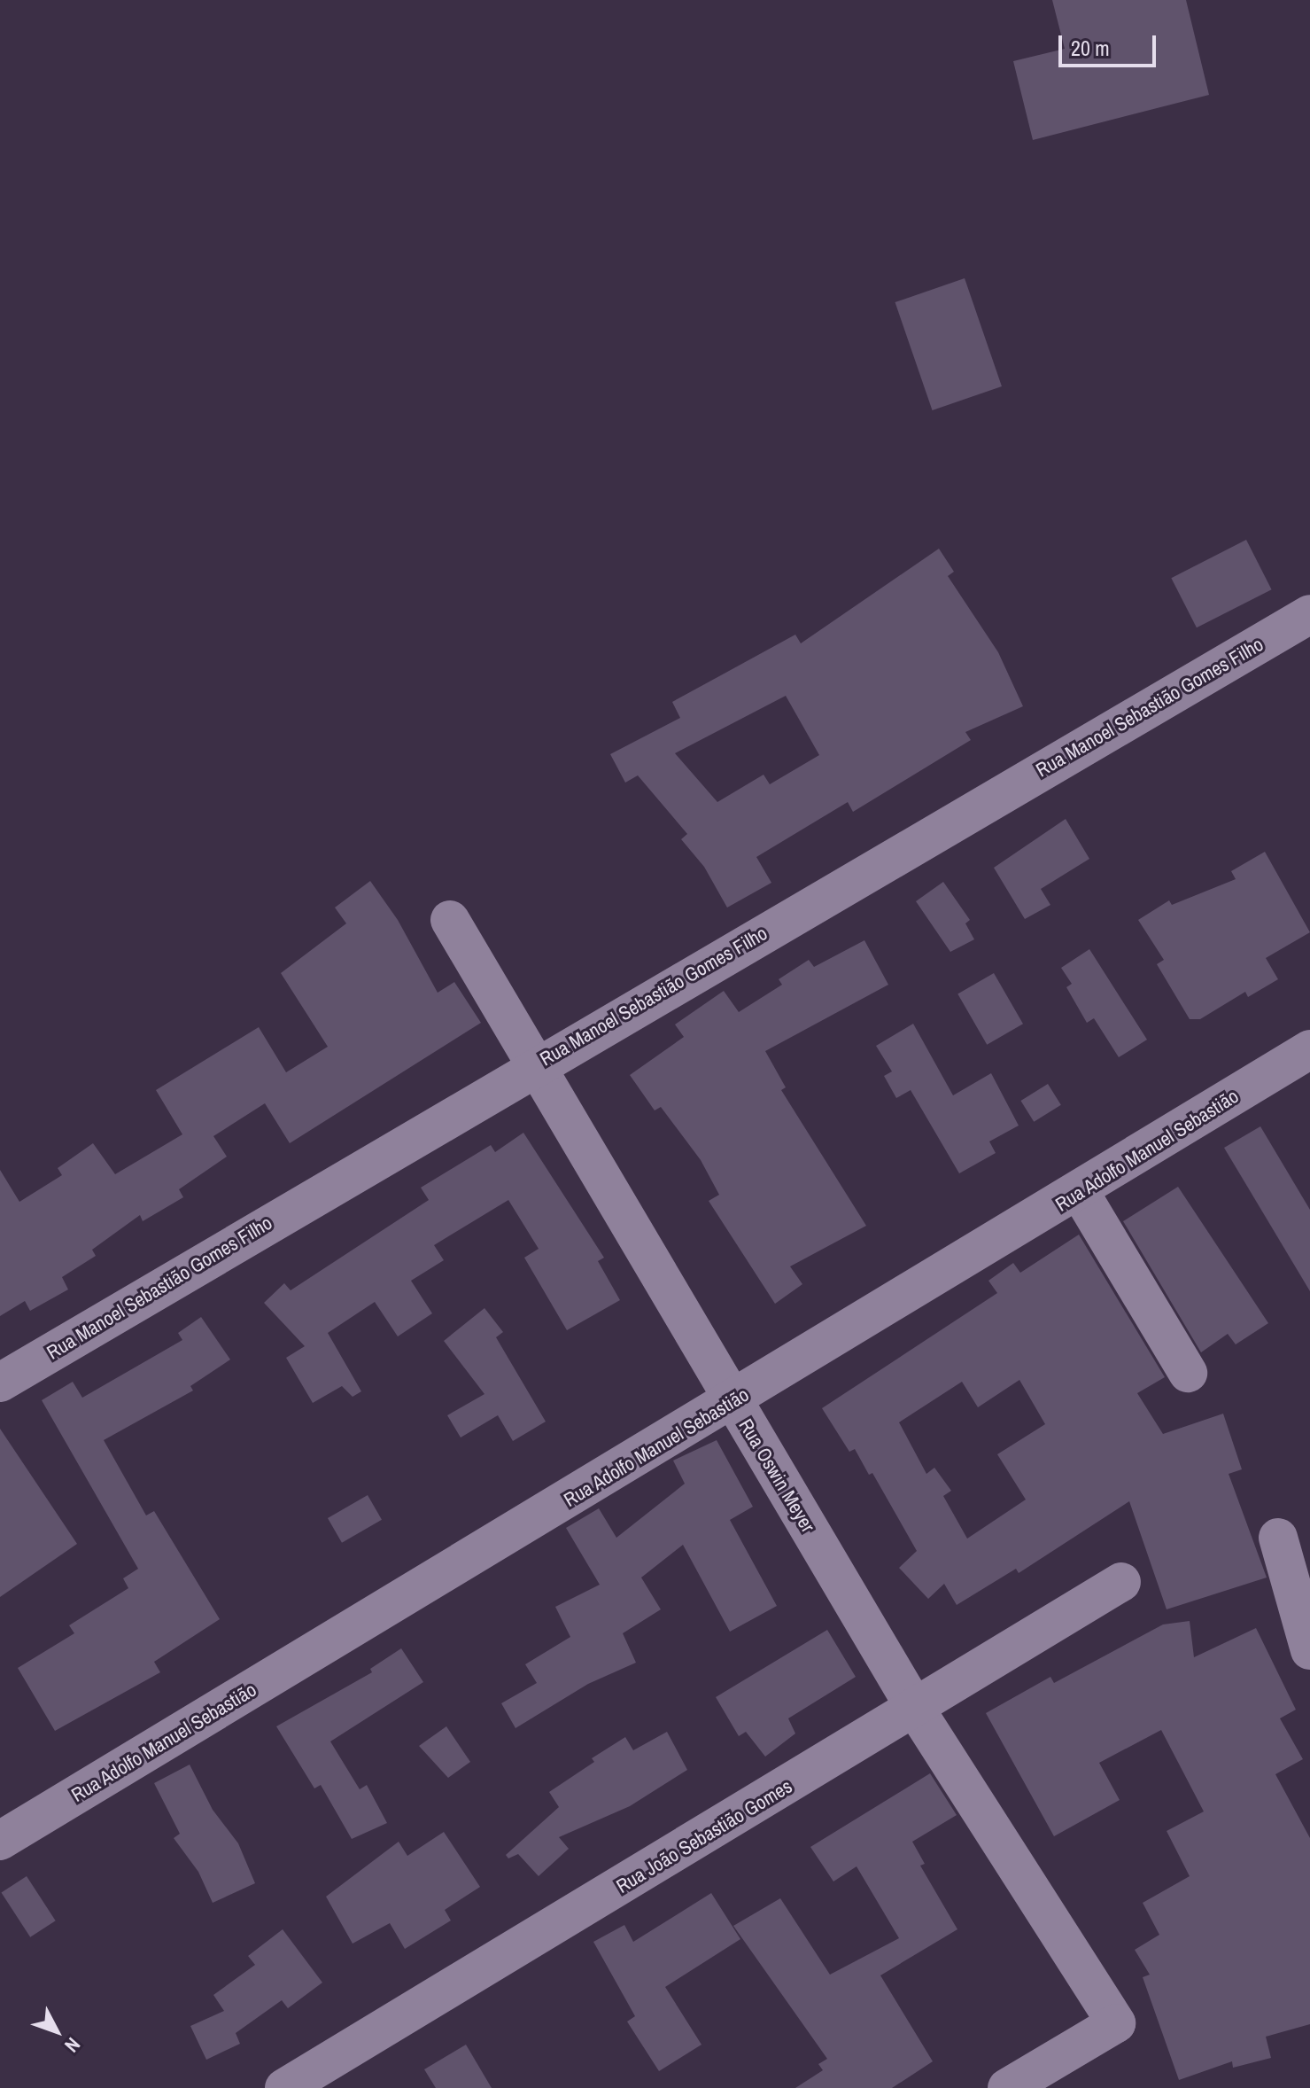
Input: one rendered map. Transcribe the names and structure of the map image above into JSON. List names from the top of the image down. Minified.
{"streets":{"street":["Rua Manoel Sebastião Gomes Filho","Rua Adolfo Manuel Sebastião","Rua Oswin Meyer","Rua João Sebastião Gomes"]},"crossings":[["Rua Manoel Sebastião Gomes Filho","Rua Oswin Meyer"],["Rua Adolfo Manuel Sebastião","Rua Oswin Meyer"],["Rua Oswin Meyer","Rua João Sebastião Gomes"]],"scale_bar":"20 m","north":"bottom right"}
